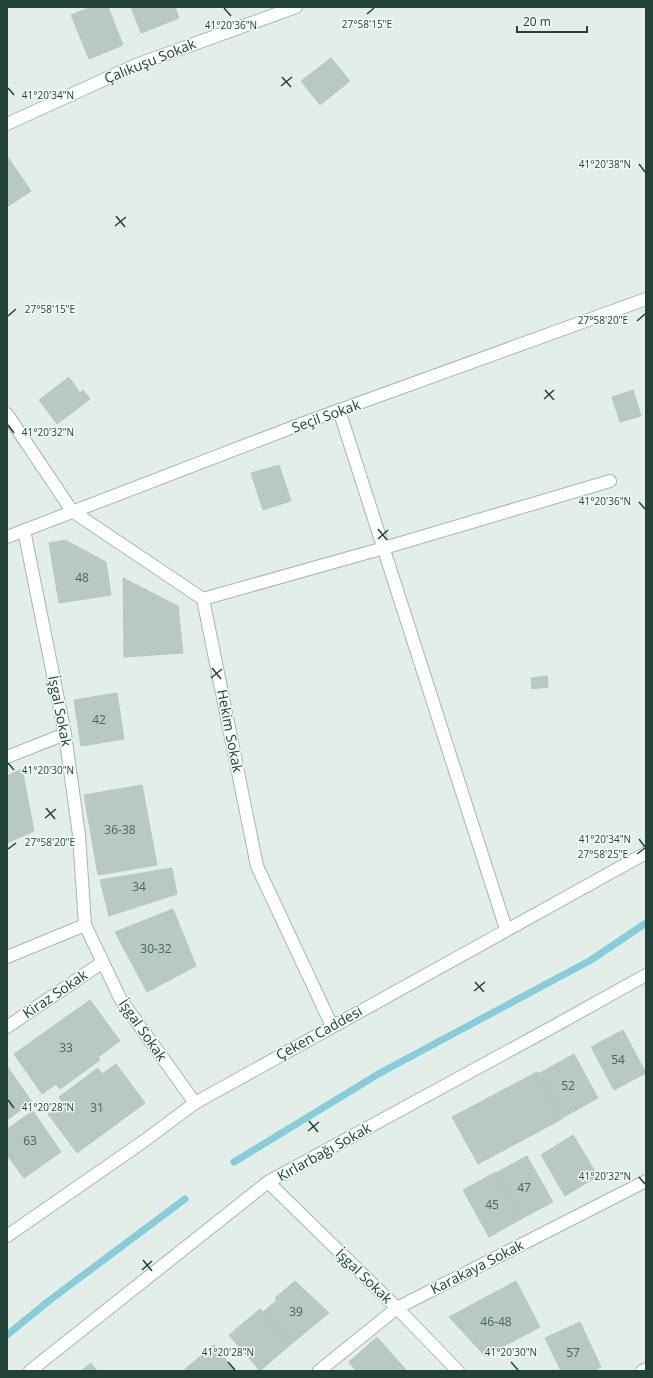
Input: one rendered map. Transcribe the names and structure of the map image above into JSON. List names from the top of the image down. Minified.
{"streets":{"street":["Çalıkuşu Sokak","Seçil Sokak","İşgal Sokak","Hekim Sokak","Kiraz Sokak","Çeken Caddesi","Kırlarbağı Sokak","Karakaya Sokak"]},"crossings":[["Seçil Sokak","İşgal Sokak"],["İşgal Sokak","Kiraz Sokak"],["İşgal Sokak","Çeken Caddesi"],["İşgal Sokak","Kırlarbağı Sokak"],["İşgal Sokak","Karakaya Sokak"],["Hekim Sokak","Çeken Caddesi"]],"house_numbers":["48","42","36-38","34","30-32","33","54","52","31","63","47","45","39","46-48","57"],"scale_bar":"20 m","coordinates":["27°58'15\"E","41°20'36\"N","41°20'34\"N","41°20'38\"N","27°58'20\"E","41°20'32\"N","41°20'30\"N","27°58'25\"E","41°20'28\"N"]}
